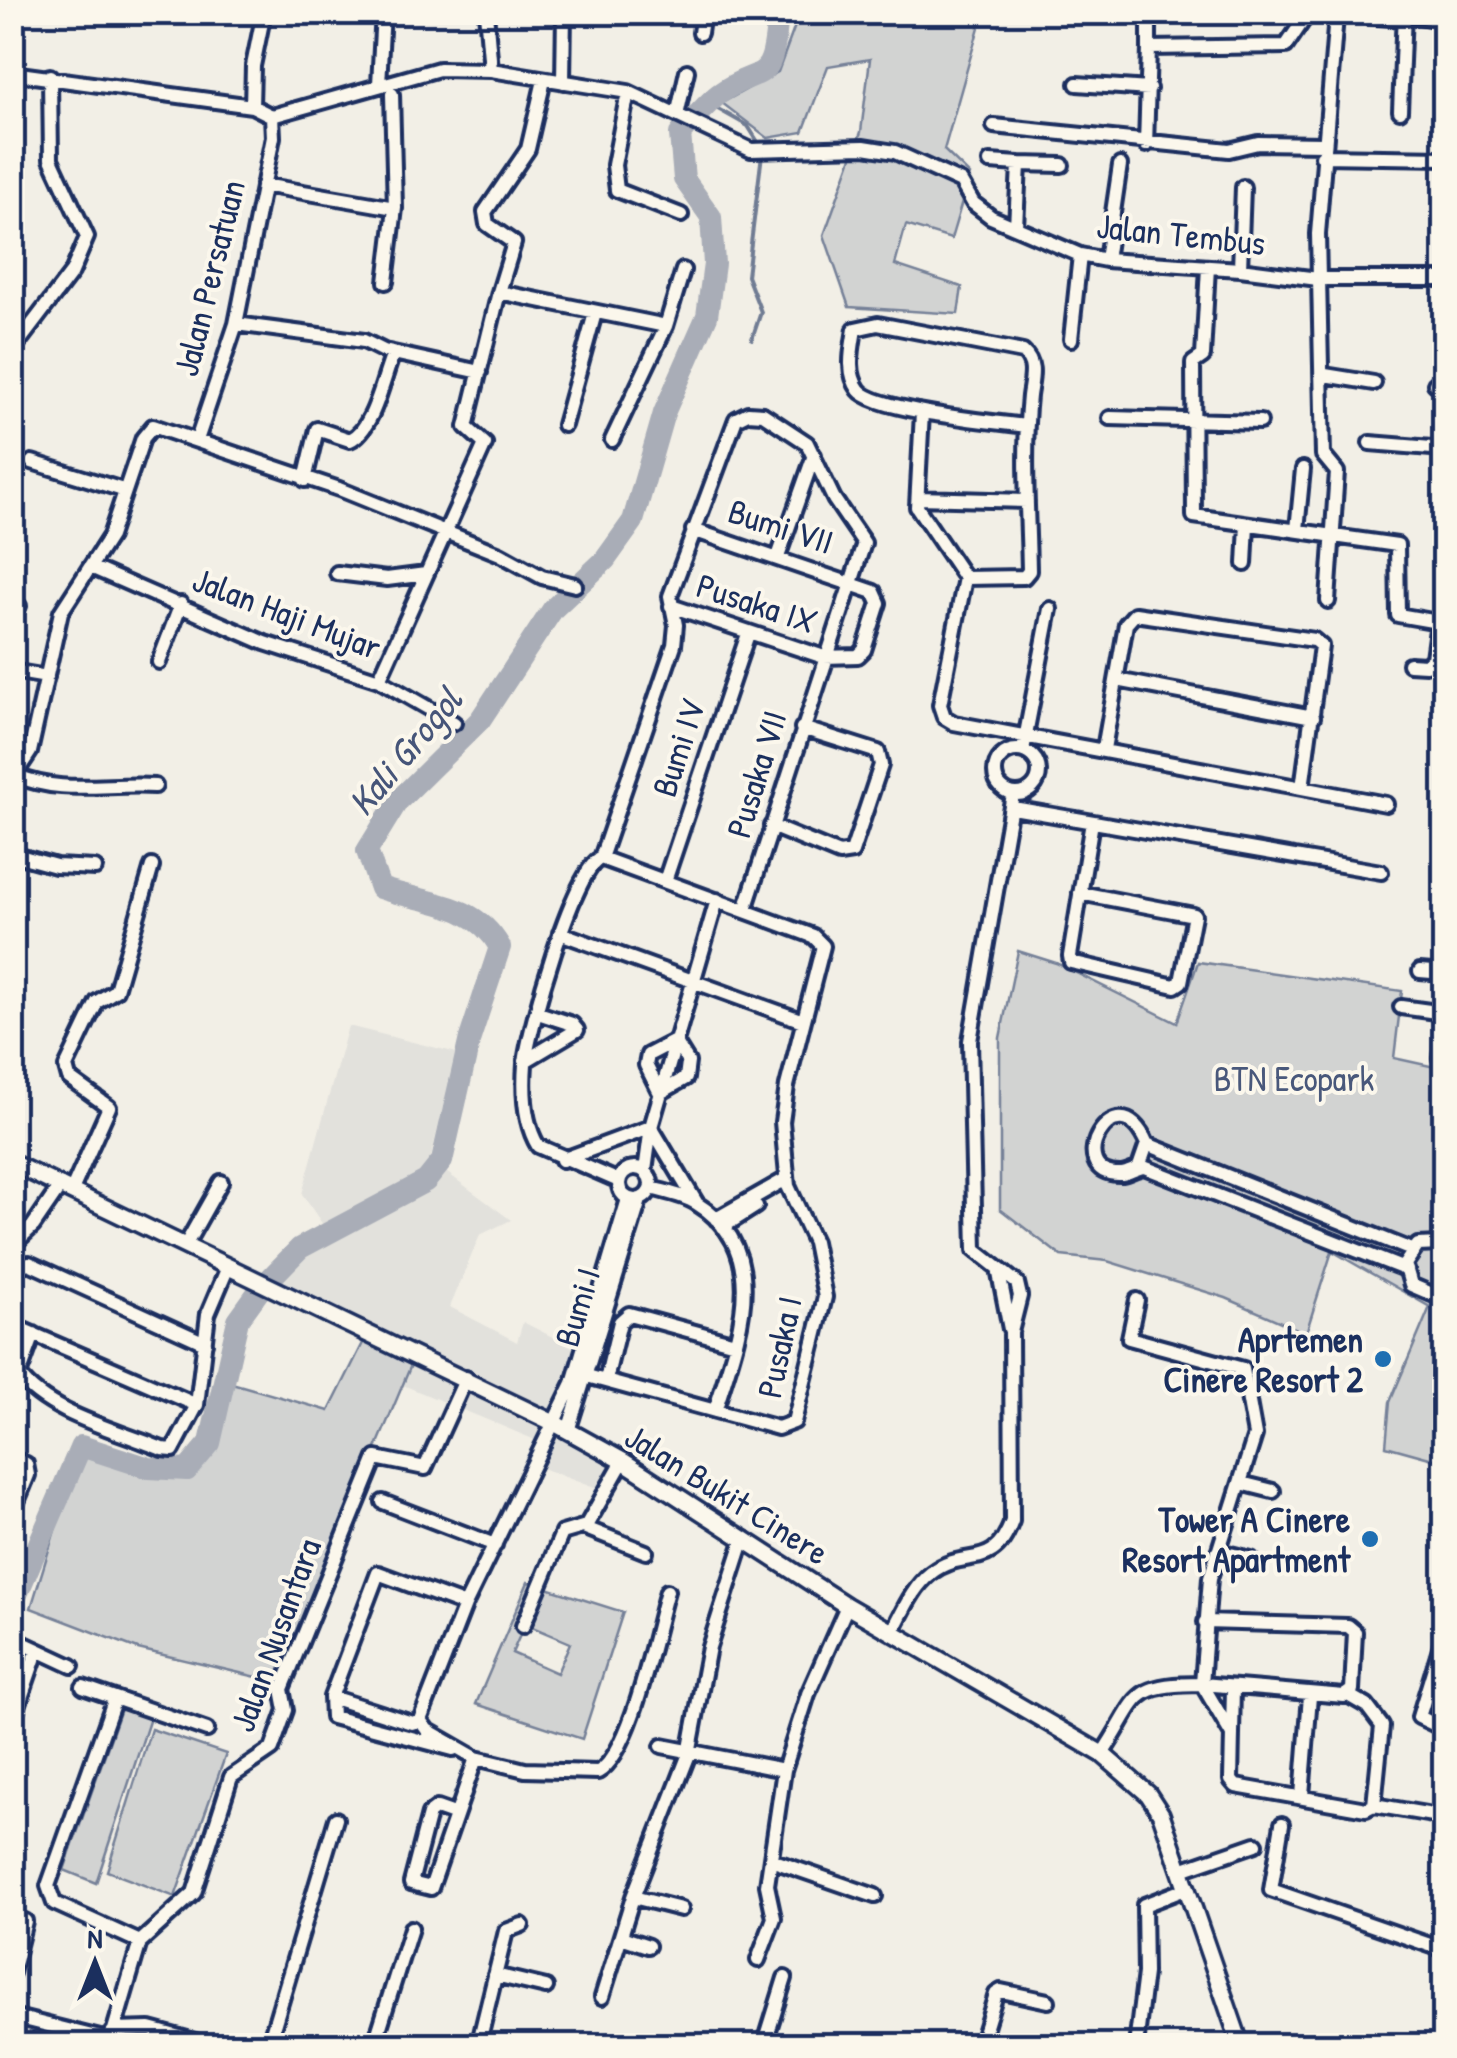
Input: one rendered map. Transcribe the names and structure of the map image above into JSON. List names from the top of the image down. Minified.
{"streets":{"main road":["Jalan Bukit Cinere"],"street":["Jalan Tembus","Jalan Persatuan","Bumi VII","Pusaka IX","Jalan Haji Mujar","Bumi IV","Pusaka VII","Bumi I","Pusaka I","Jalan Nusantara"]},"crossings":[["Jalan Tembus","Jalan Persatuan"],["Bumi VII","Pusaka VII"],["Pusaka IX","Bumi IV"],["Pusaka IX","Pusaka VII"],["Bumi I","Pusaka I"],["Bumi I","Jalan Bukit Cinere"],["Jalan Bukit Cinere","Jalan Nusantara"]],"water":["Kali Grogol"],"parks":["BTN Ecopark"],"places":["Aprtemen Cinere Resort 2","Tower A Cinere Resort Apartment"],"north":"top"}
